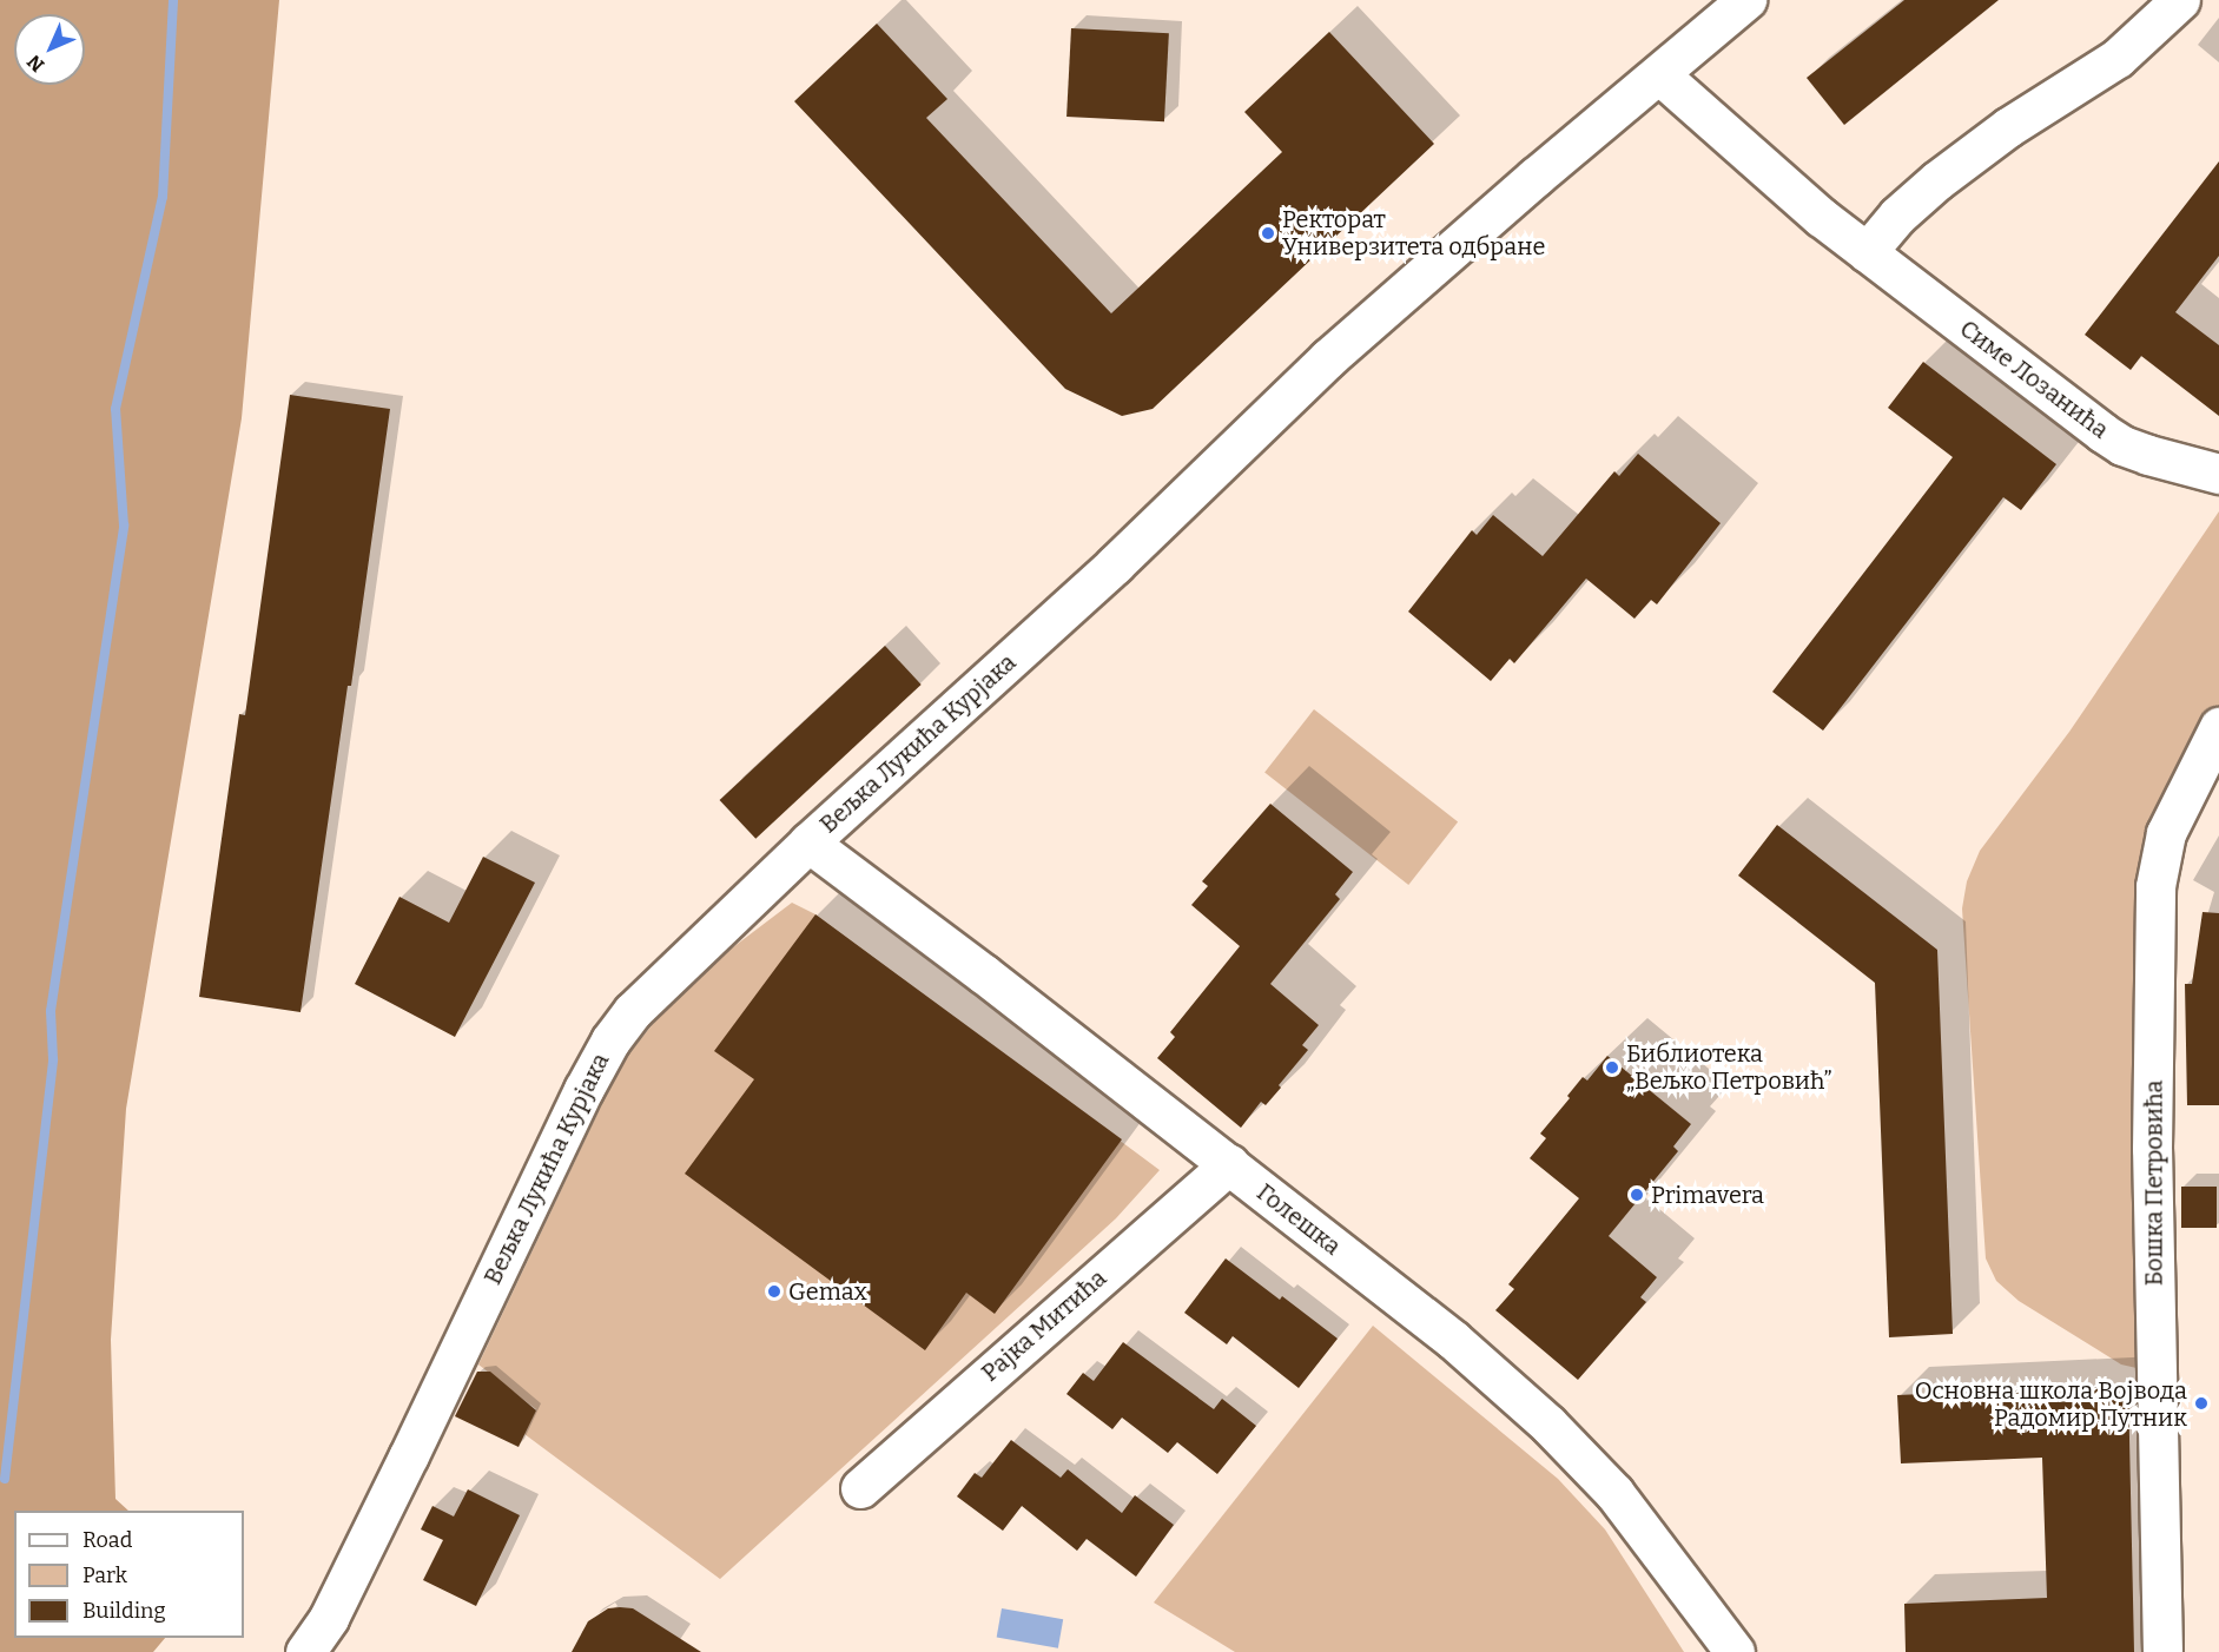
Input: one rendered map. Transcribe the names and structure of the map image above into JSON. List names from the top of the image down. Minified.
{"streets":{"street":["Симе Лозанића","Вељка Лукића Курјака","Бошка Петровића","Голешка","Рајка Митића"]},"crossings":[["Симе Лозанића","Вељка Лукића Курјака"],["Вељка Лукића Курјака","Голешка"],["Голешка","Рајка Митића"]],"places":["Ректорат Универзитета одбране","Библиотека „Вељко Петровић”","Primavera","Gemax","Основна школа Војвода Радомир Путник"],"legend":["Road","Park","Building"],"north":"bottom left"}
